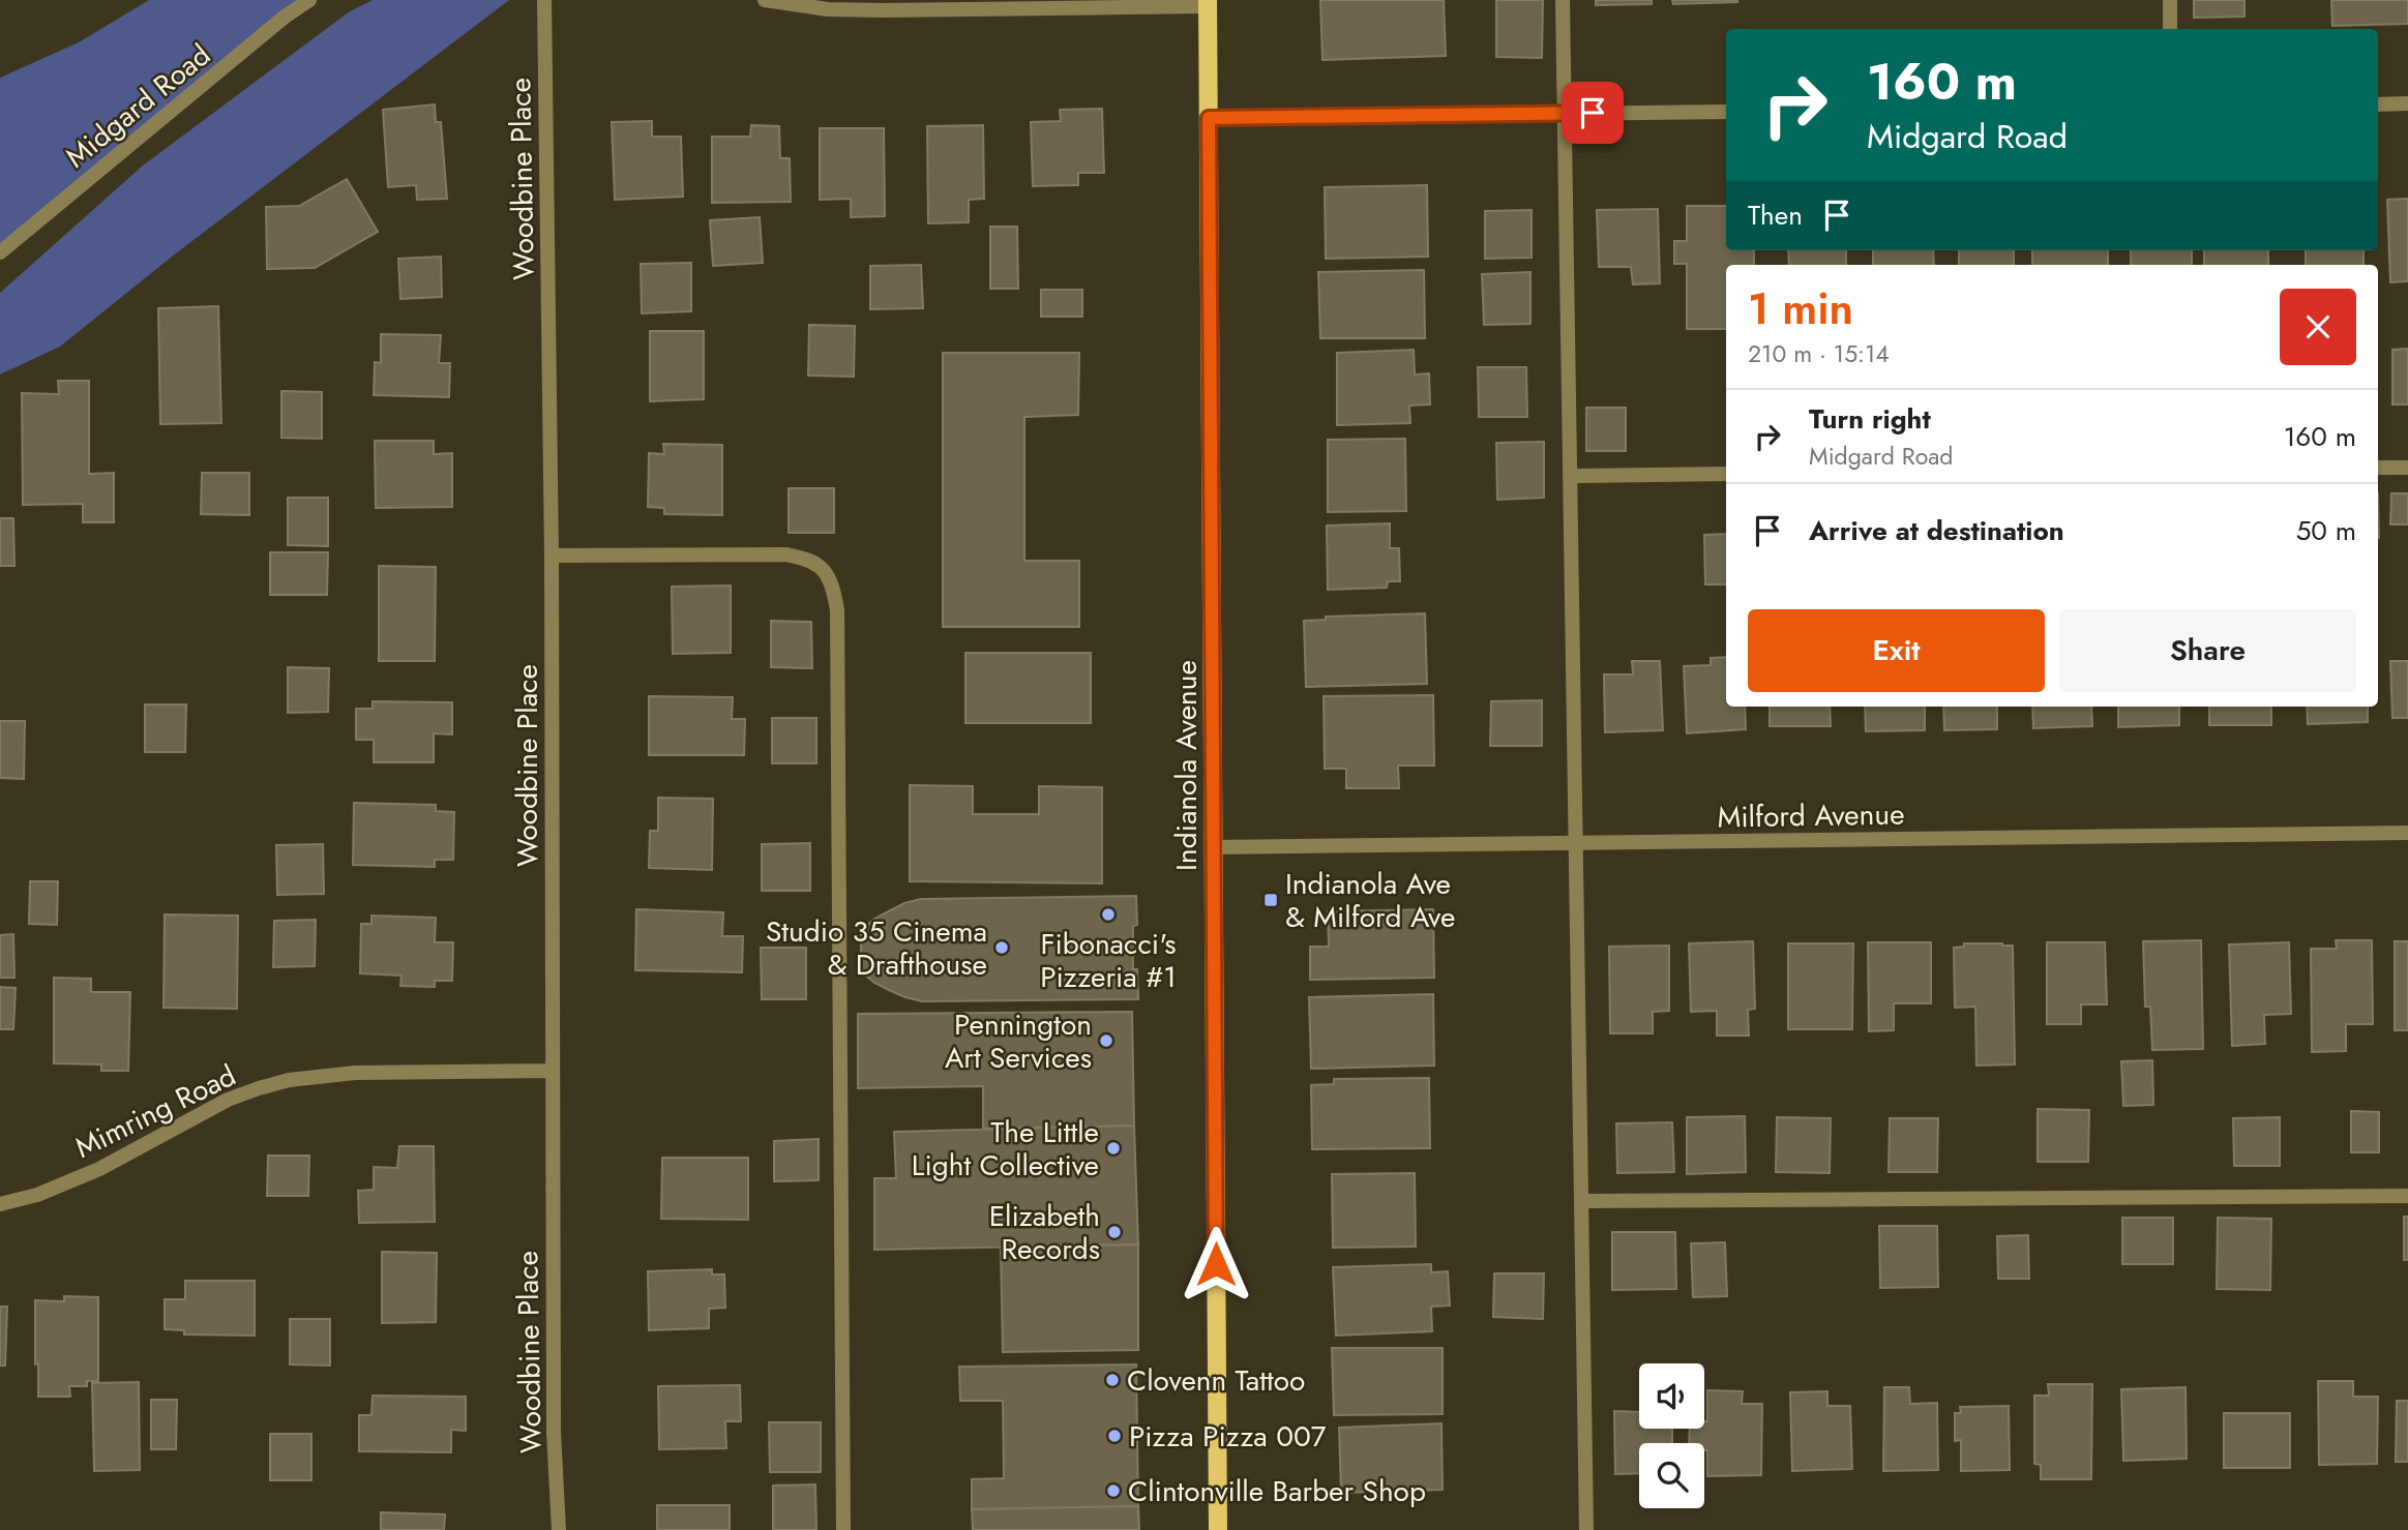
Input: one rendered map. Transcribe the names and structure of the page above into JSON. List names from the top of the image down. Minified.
{"streets":{"main road":["Indianola Avenue"],"street":["Midgard Road","Woodbine Place","Milford Avenue","Mimring Road"]},"crossings":[["Woodbine Place","Mimring Road"],["Indianola Avenue","Milford Avenue"]],"places":{"transit":["Indianola Ave & Milford Ave"],"other":["Fibonacci's Pizzeria #1","Studio 35 Cinema & Drafthouse","Pennington Art Services","The Little Light Collective","Elizabeth Records","Clovenn Tattoo","Pizza Pizza 007","Clintonville Barber Shop"]},"page":{"turn":["160 m","Midgard Road"],"then":"Then","heading":["1 min","210 m · 15:14"],"list":[{"name":"Turn right","note":"Midgard Road","value":"160 m"},{"name":"Arrive at destination","value":"50 m"}],"buttons":["Exit","Share"]}}
